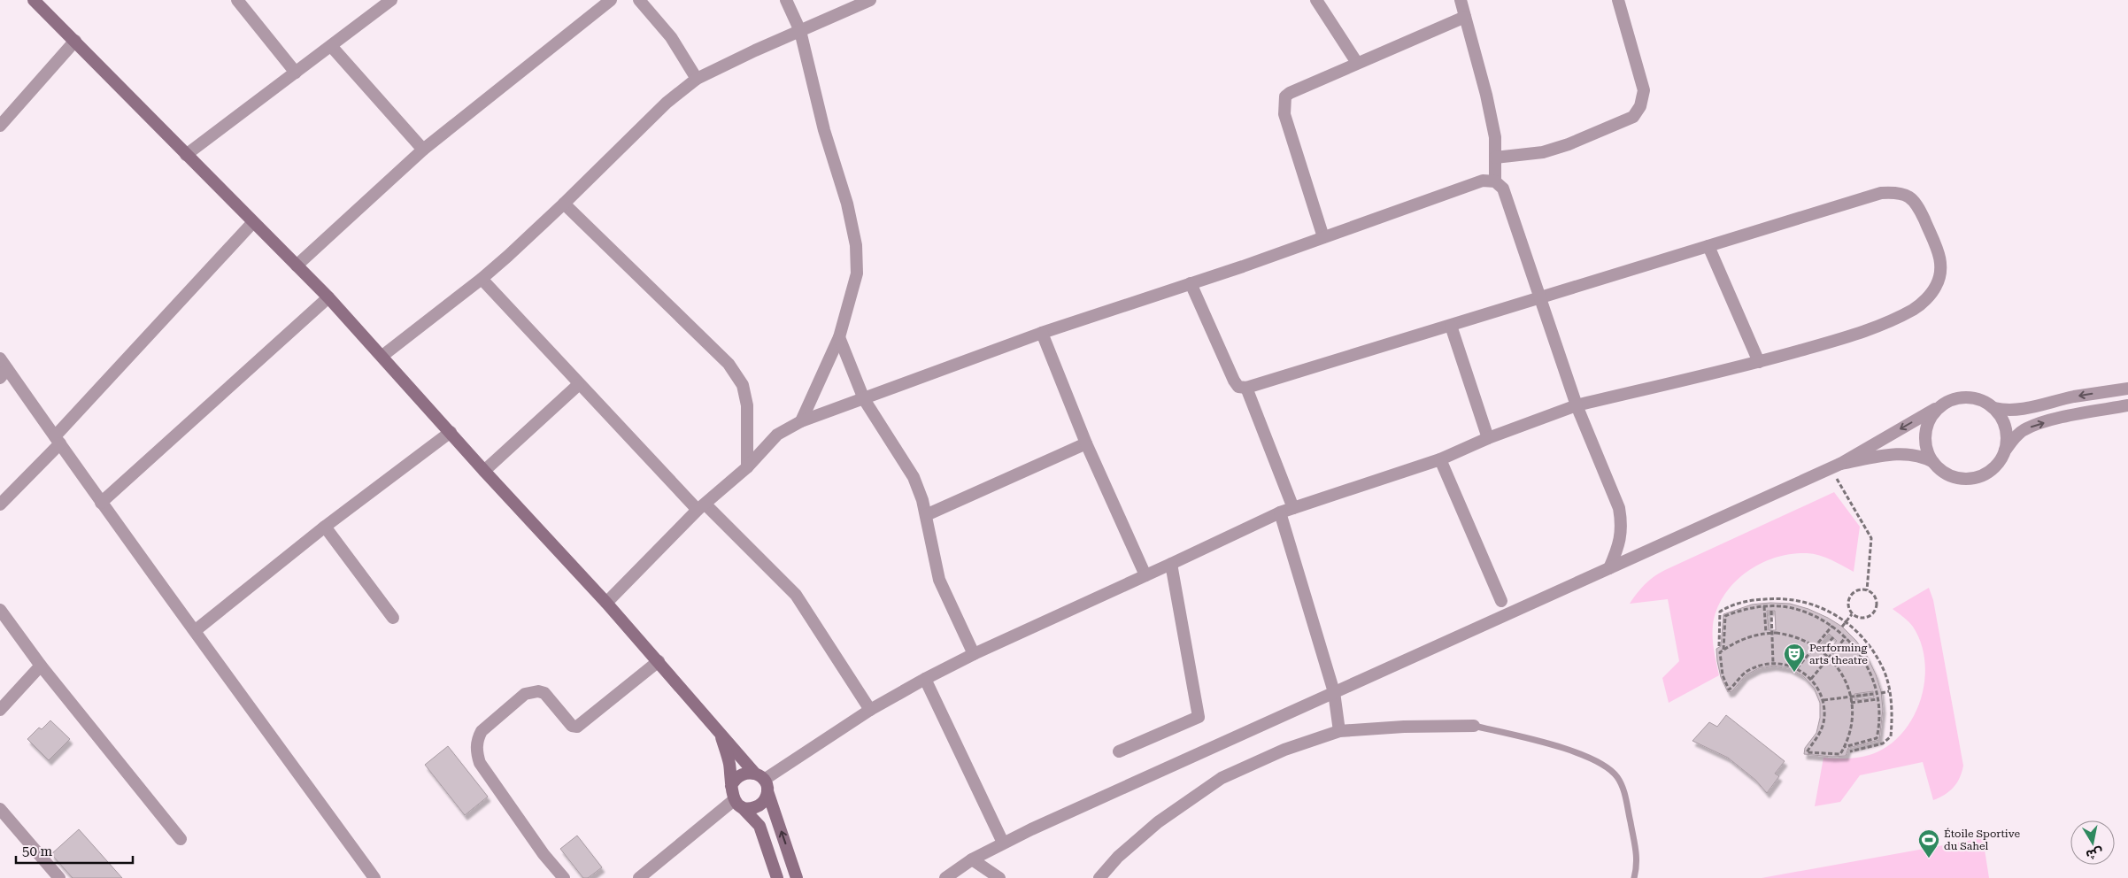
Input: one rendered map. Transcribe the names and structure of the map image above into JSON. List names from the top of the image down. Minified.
{"places":{"theatre":["Performing arts theatre"],"sports":["Étoile Sportive du Sahel"]},"scale_bar":"50 m","north":"bottom"}
